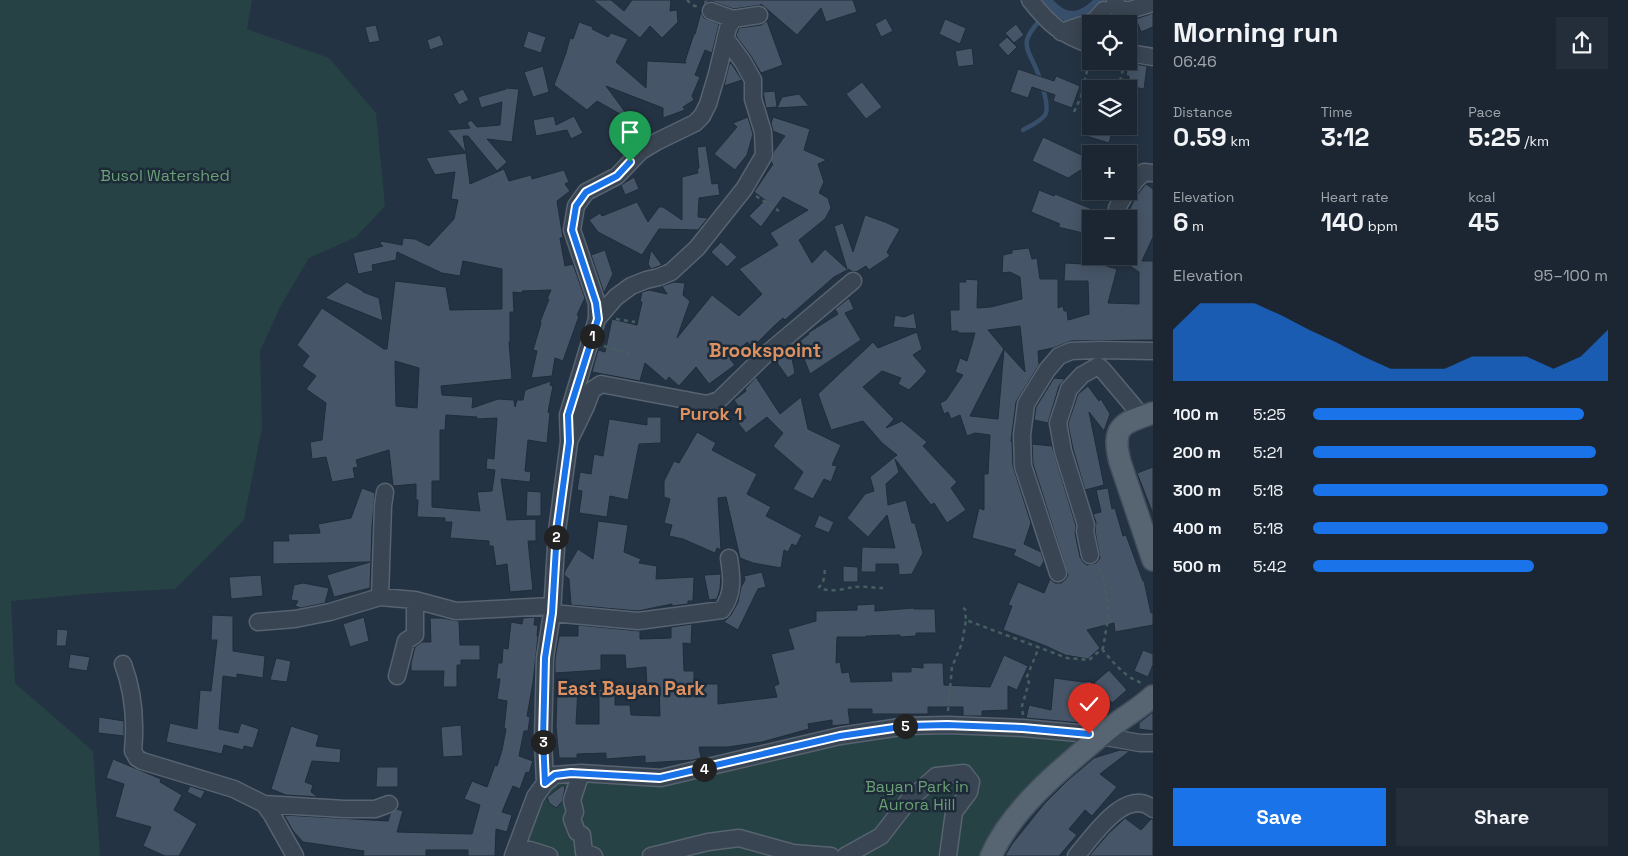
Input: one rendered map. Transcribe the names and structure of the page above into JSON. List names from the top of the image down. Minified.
{"districts":["Brookspoint","Purok 1","East Bayan Park"],"parks":["Busol Watershed","Bayan Park in Aurora Hill"],"page":{"heading":["Morning run","06:46"],"map_buttons":["+","−"],"stats":[["Distance","0.59 km"],["Time","3:12"],["Pace","5:25 /km"],["Elevation","6 m"],["Heart rate","140 bpm"],["kcal","45"]],"chart":["Elevation","95–100 m"],"pins":["1","2","5","3","4"],"list":[{"name":"100 m","note":"5:25"},{"name":"200 m","note":"5:21"},{"name":"300 m","note":"5:18"},{"name":"400 m","note":"5:18"},{"name":"500 m","note":"5:42"}],"buttons":["Save","Share"]}}
